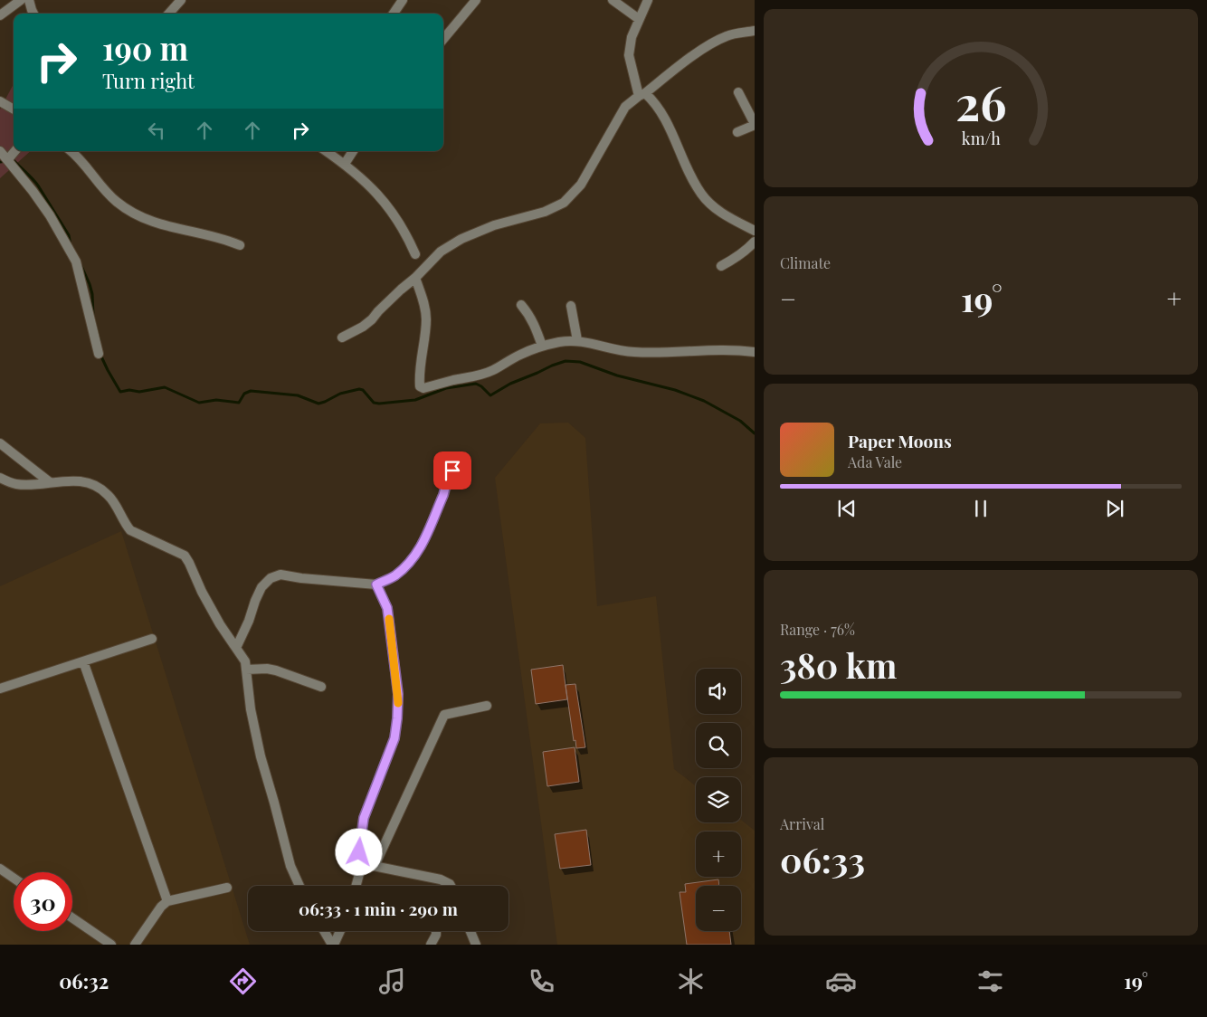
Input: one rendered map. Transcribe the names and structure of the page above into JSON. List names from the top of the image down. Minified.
{"page":{"turn":["190 m","Turn right"],"tile":["Climate",["Range · 76%","380 km"],["Arrival","06:33"]],"heat":["−","19°","+"],"song":["Paper Moons","Ada Vale"],"map_buttons":["+","−"],"limit":"30","trip":"06:33 · 1 min · 290 m","tabs":["06:32","19°"],"gauge":["26","km/h"]}}
